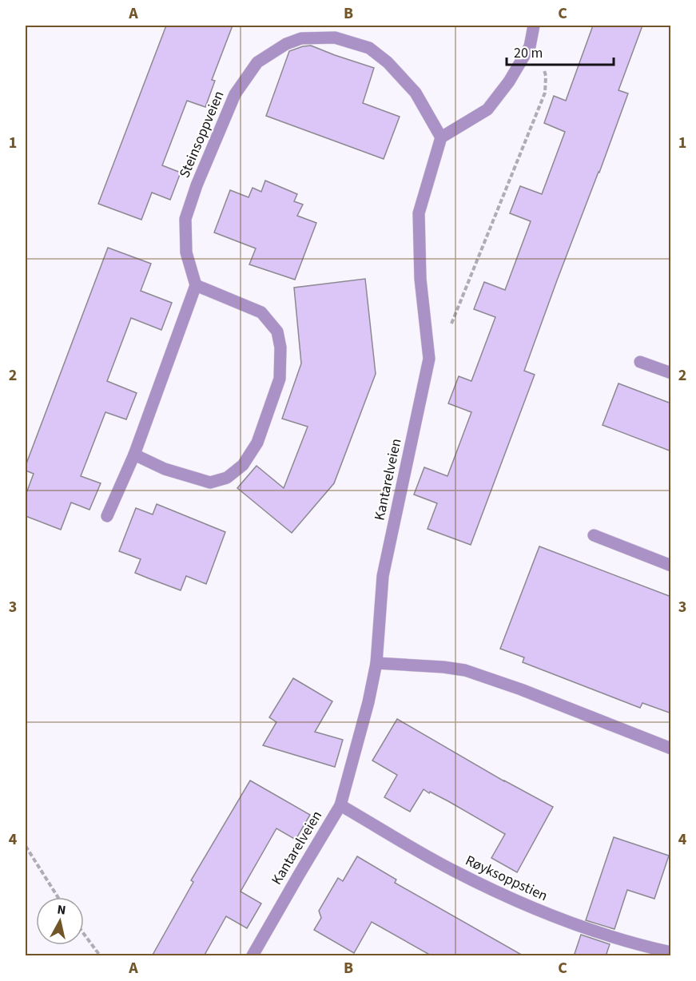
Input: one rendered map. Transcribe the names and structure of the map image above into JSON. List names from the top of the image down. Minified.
{"streets":{"street":["Steinsoppveien","Kantarelveien","Røyksoppstien"]},"crossings":[["Steinsoppveien","Kantarelveien"],["Kantarelveien","Røyksoppstien"]],"scale_bar":"20 m","north":"top","grid":{"columns":["A","B","C"],"rows":["1","2","3","4"]}}
